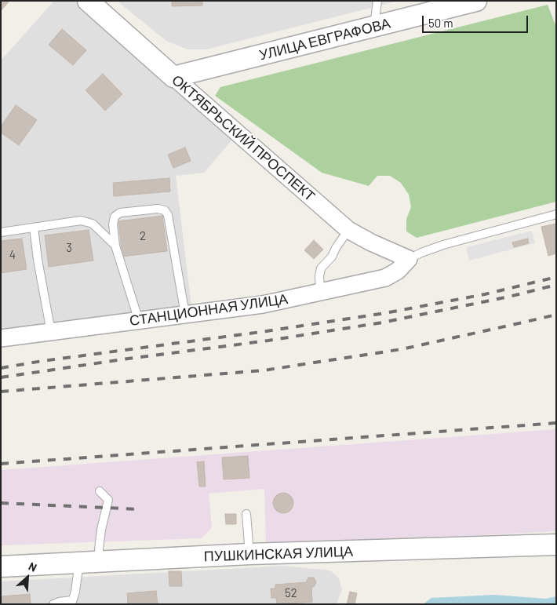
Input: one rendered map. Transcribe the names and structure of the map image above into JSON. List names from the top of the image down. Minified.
{"streets":{"street":["УЛИЦА ЕВГРАФОВА","ОКТЯБРЬСКИЙ ПРОСПЕКТ","СТАНЦИОННАЯ УЛИЦА","ПУШКИНСКАЯ УЛИЦА"]},"crossings":[["УЛИЦА ЕВГРАФОВА","ОКТЯБРЬСКИЙ ПРОСПЕКТ"],["ОКТЯБРЬСКИЙ ПРОСПЕКТ","СТАНЦИОННАЯ УЛИЦА"]],"house_numbers":["2","3","4","52"],"scale_bar":"50 m","north":"top right"}
